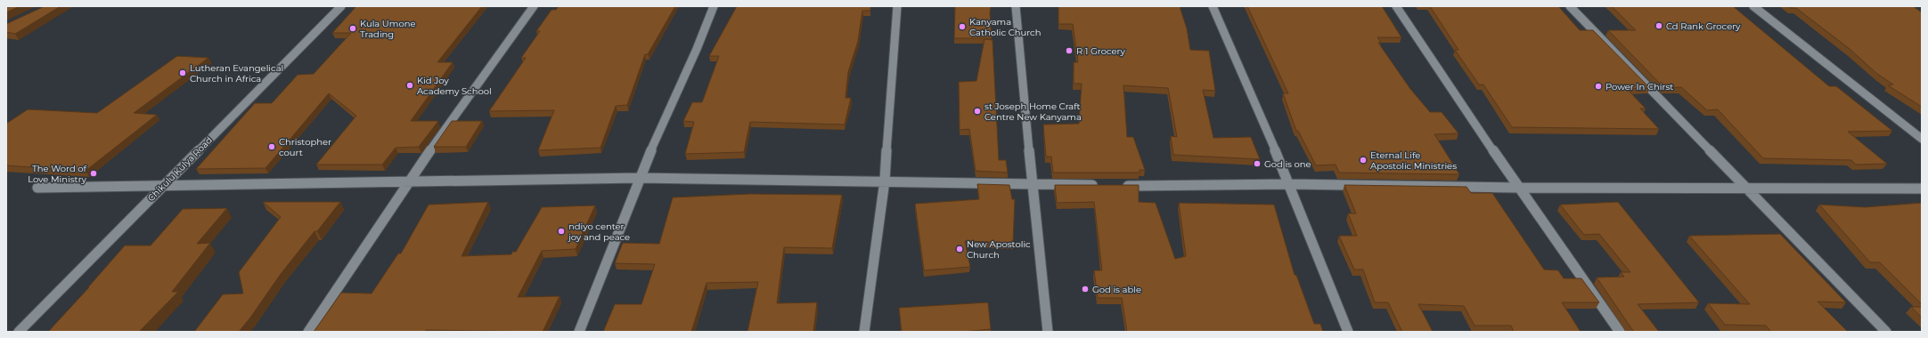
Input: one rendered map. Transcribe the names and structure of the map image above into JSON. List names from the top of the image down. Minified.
{"streets":{"street":["Chikulu Kulya Road"]},"places":["Cd Rank Grocery","Kanyama Catholic Church","Kula Umone Trading","R 1 Grocery","Lutheran Evangelical Church in Africa","Kid Joy Academy School","Power In Chirst","st Joseph Home Craft Centre New Kanyama","Christopher court","Eternal Life Apostolic Ministries","God is one","The Word of Love Ministry","ndiyo center joy and peace","New Apostolic Church","God is able"]}
